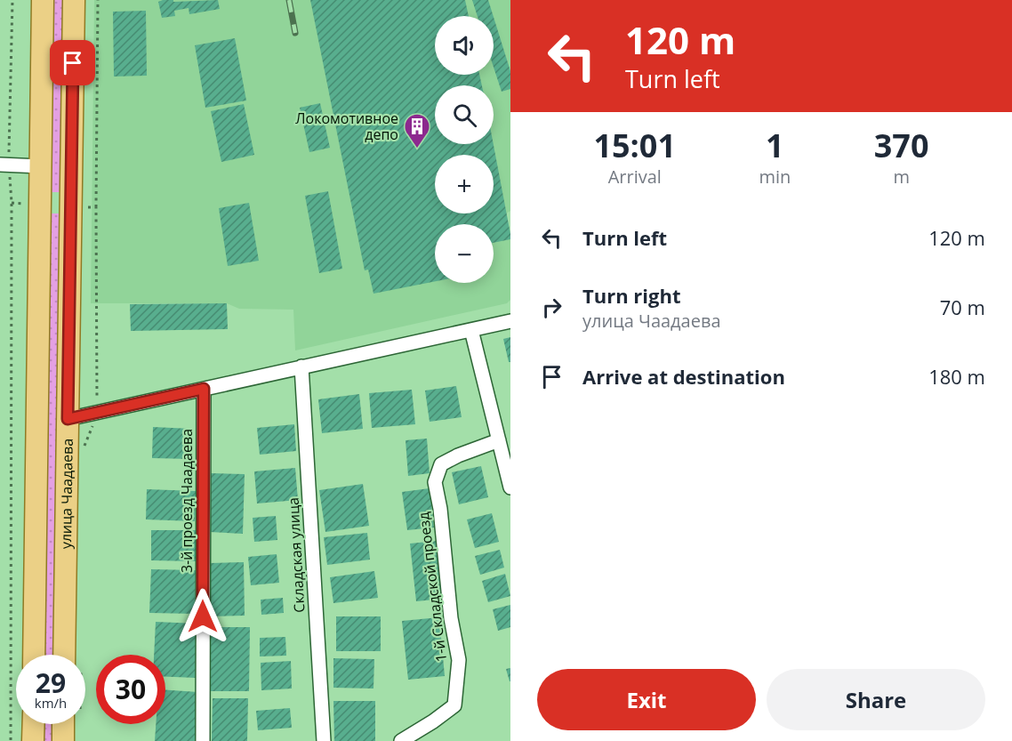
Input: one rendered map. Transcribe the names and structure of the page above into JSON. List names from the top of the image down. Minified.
{"streets":{"main road":["улица Чаадаева"],"street":["3-й проезд Чаадаева","Складская улица","1-й Складской проезд"]},"places":{"building":["Локомотивное депо"]},"page":{"turn":["120 m","Turn left"],"map_buttons":["+","−"],"eta":["15:01","Arrival","1","min","370","m"],"list":[{"name":"Turn left","value":"120 m"},{"name":"Turn right","note":"улица Чаадаева","value":"70 m"},{"name":"Arrive at destination","value":"180 m"}],"speed":"29 km/h","limit":"30","buttons":["Exit","Share"]}}
